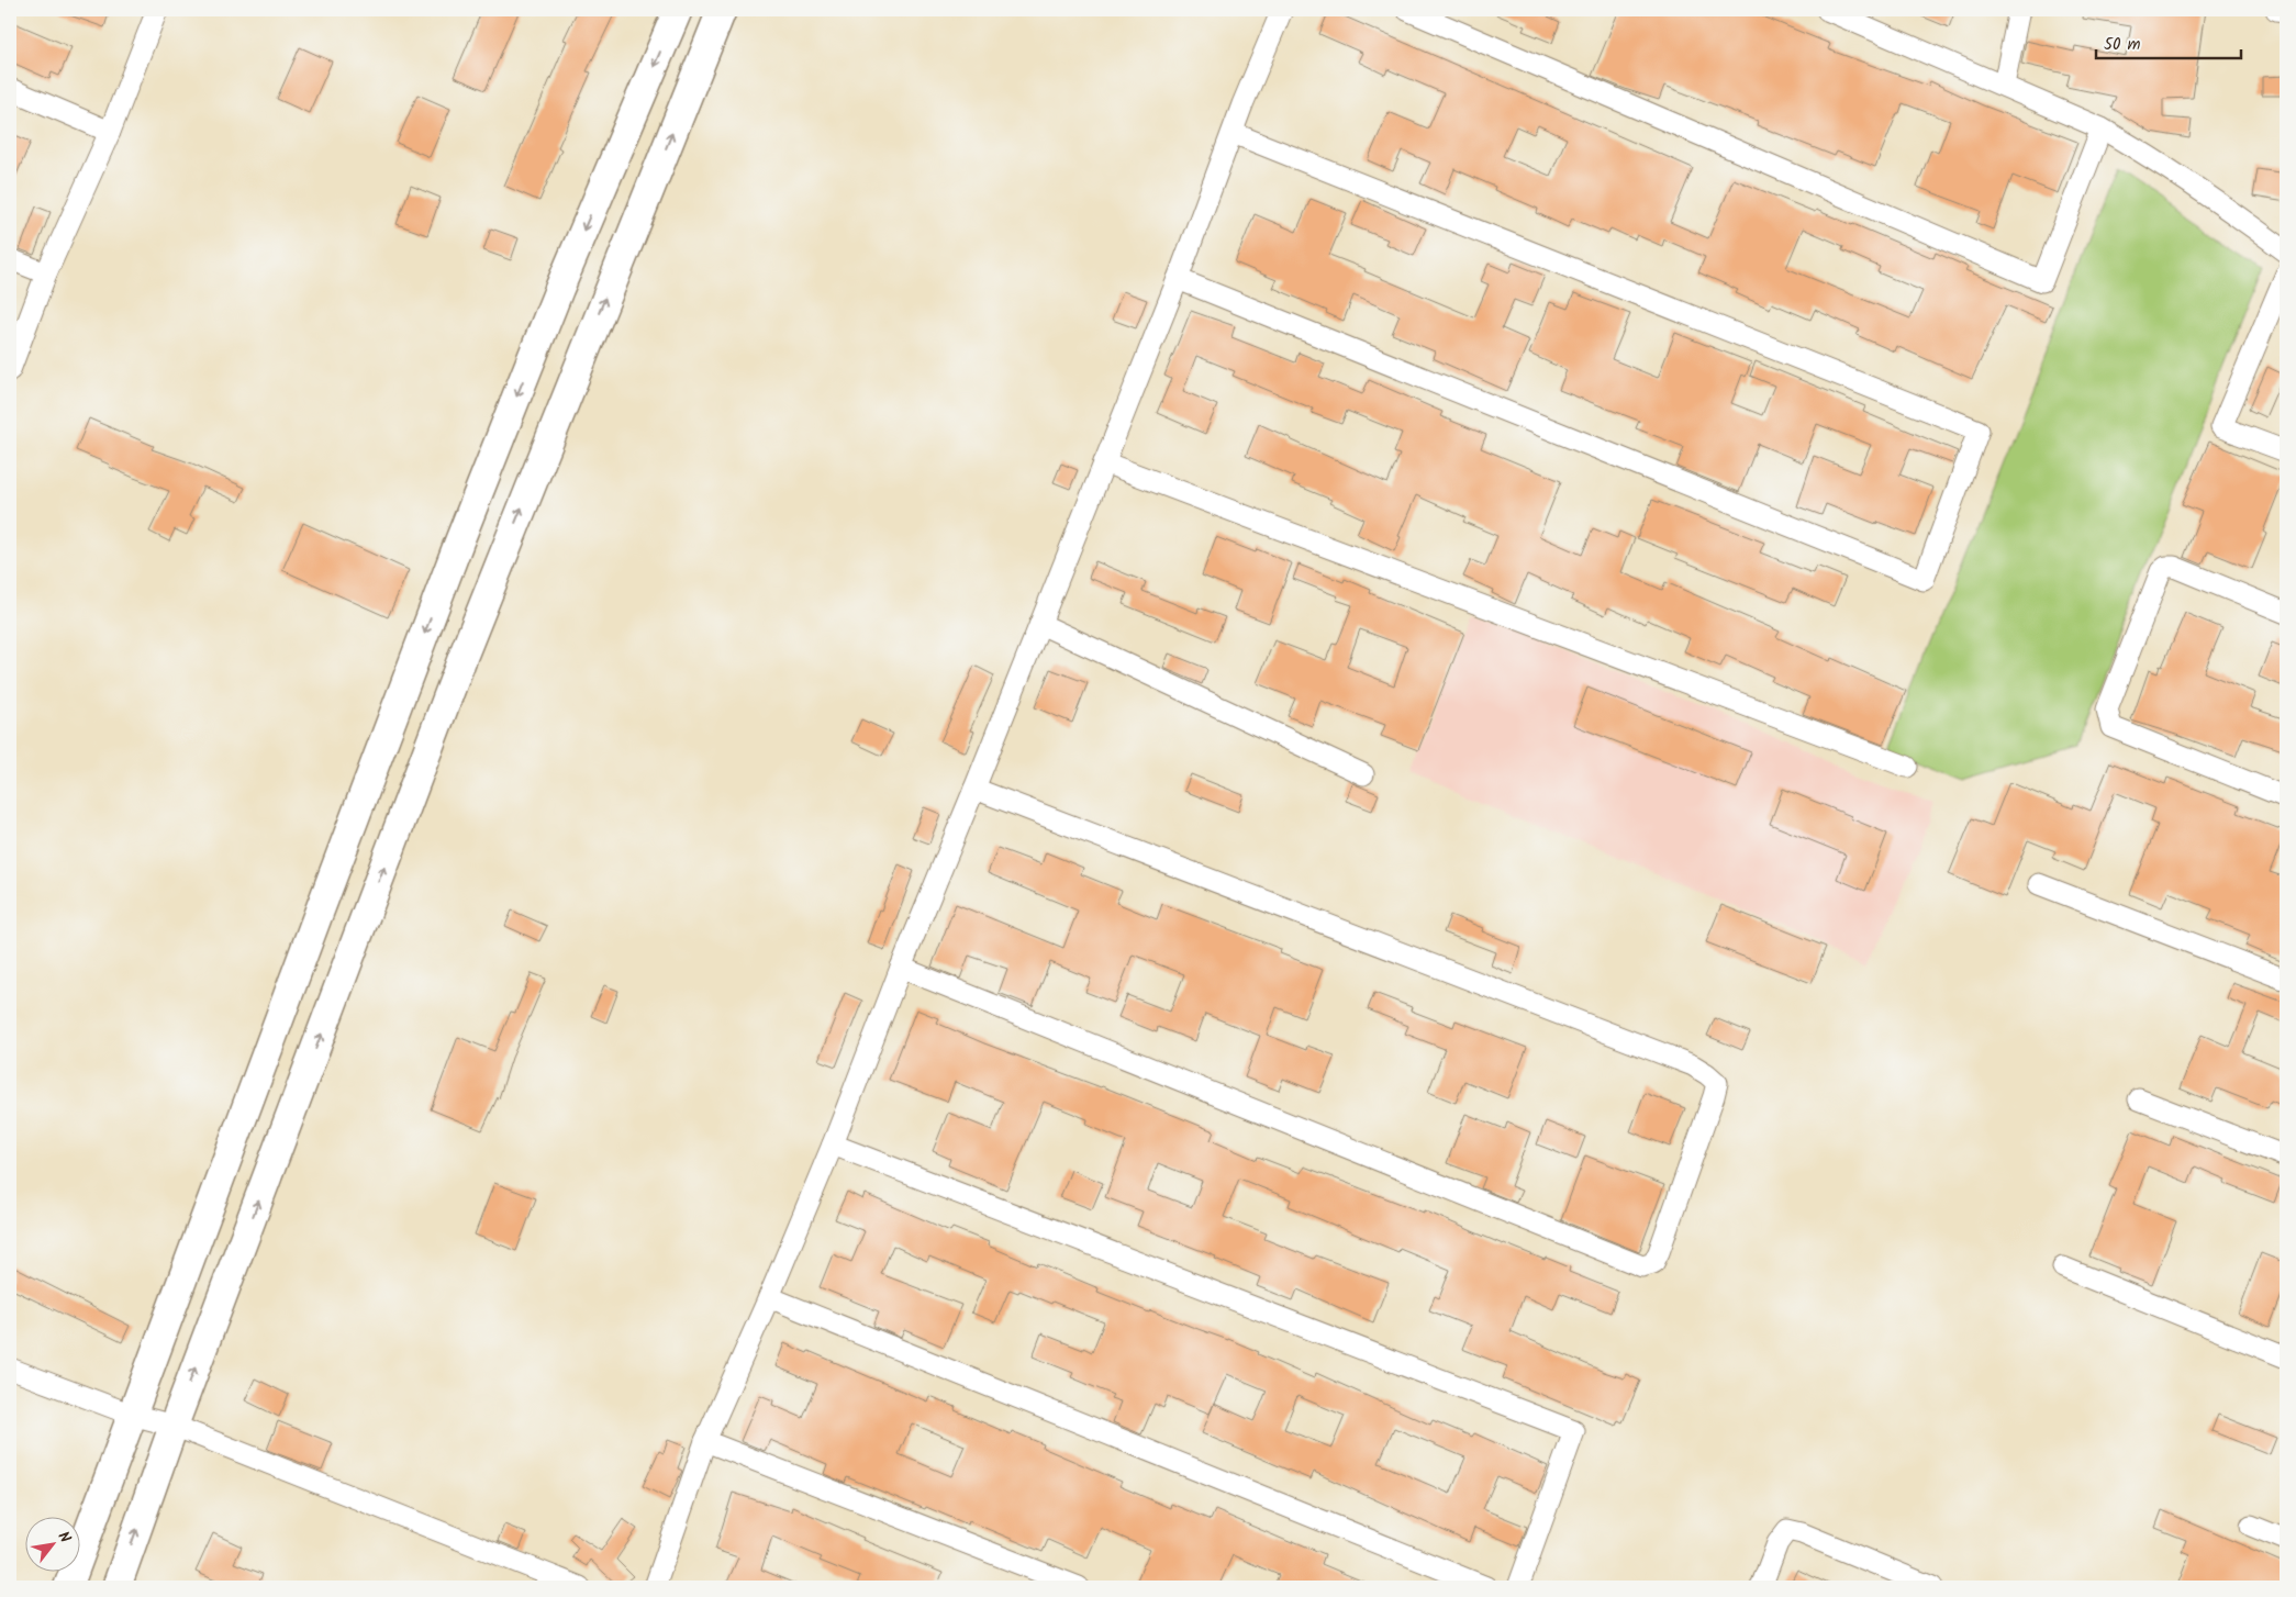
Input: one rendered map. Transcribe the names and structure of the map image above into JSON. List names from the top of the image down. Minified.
{"scale_bar":"50 m","north":"top right"}
